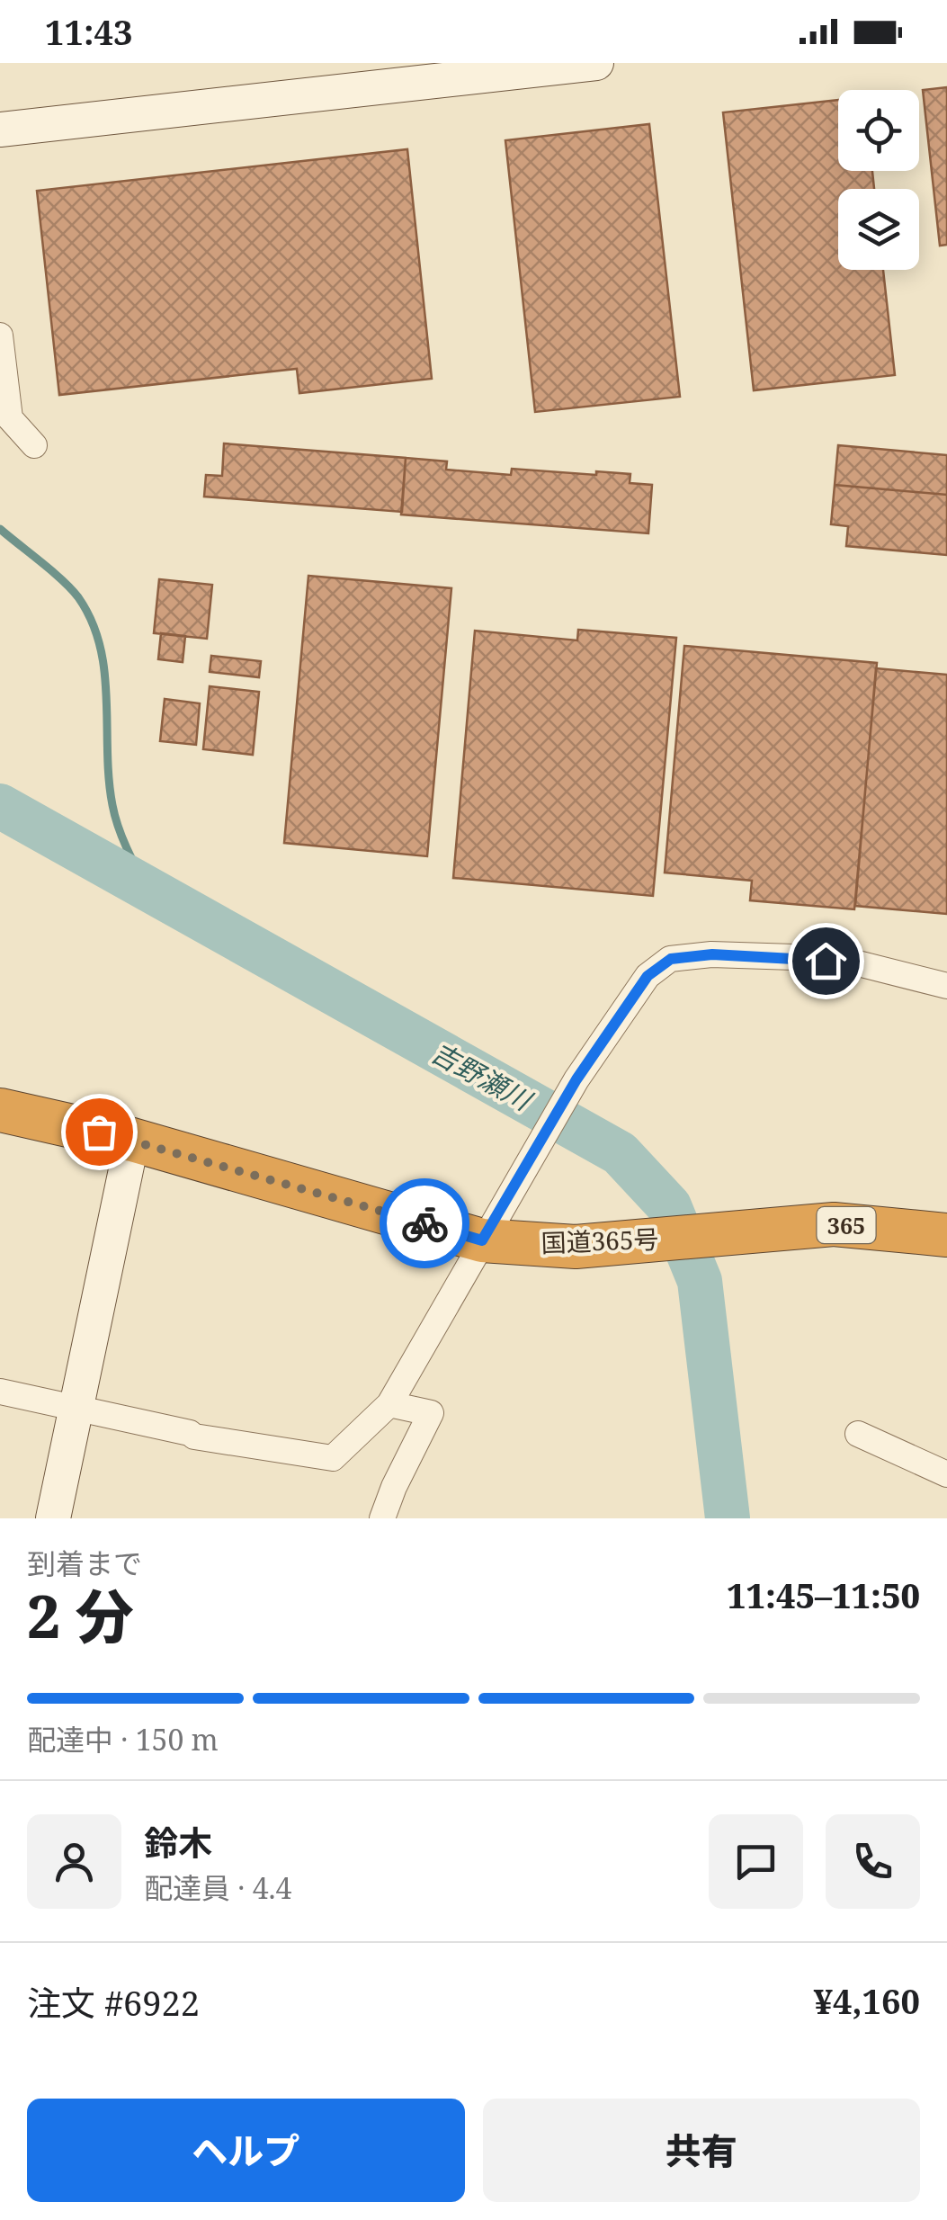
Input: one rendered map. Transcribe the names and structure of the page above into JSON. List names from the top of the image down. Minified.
{"streets":{"highway":["365","国道365号"]},"water":["吉野瀬川"],"page":{"status":"11:43","heading":["2 分","到着まで","11:45–11:50"],"panel":["鈴木","配達員 · 4.4","注文 #6922","¥4,160"],"bar":"配達中 · 150 m","buttons":["ヘルプ","共有"]}}
